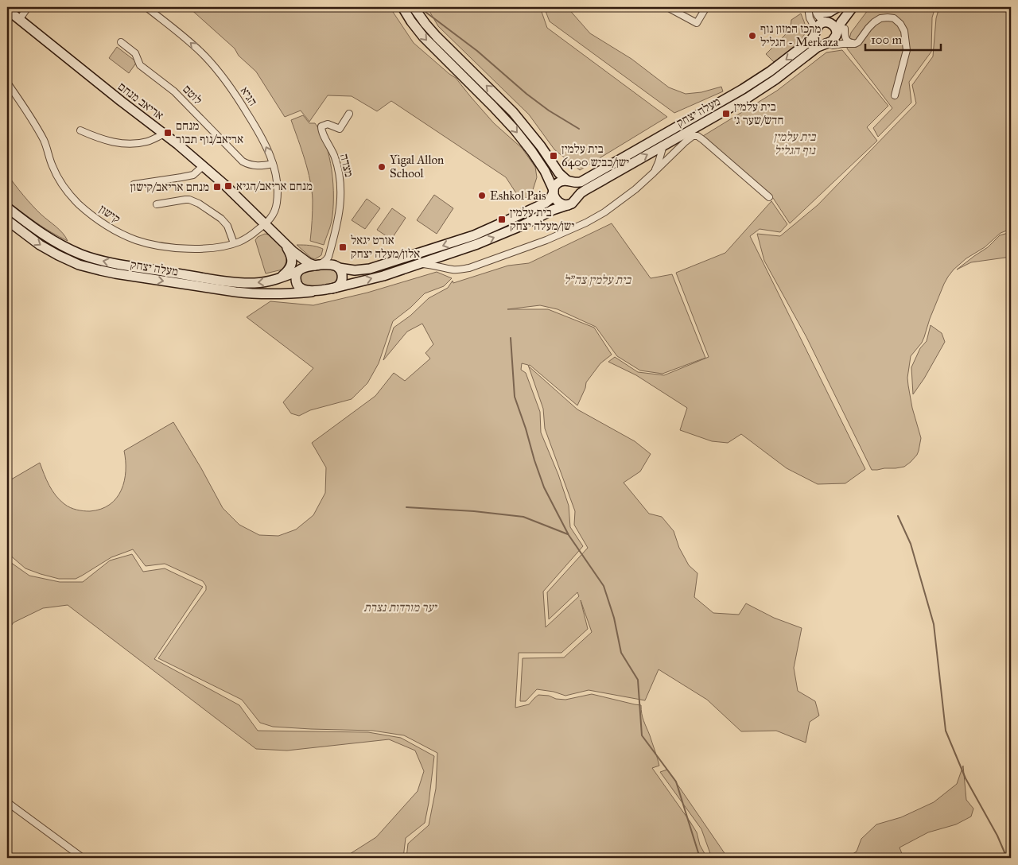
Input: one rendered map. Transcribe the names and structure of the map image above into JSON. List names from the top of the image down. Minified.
{"streets":{"main road":["אריאב מנחם","מעלה יצחק"],"street":["לוטם","הגיא","מצדה","קישון"]},"crossings":[["לוטם","הגיא"],["הגיא","אריאב מנחם"],["הגיא","קישון"],["אריאב מנחם","קישון"],["מעלה יצחק","מצדה"]],"one_way":["הגיא"],"parks":["בית עלמין נוף הגליל","בית עלמין צה\"ל","יער מורדות נצרת"],"places":{"other":["מרכז המזון נוף הגליל - Merkaza","Yigal Allon School","Eshkol Pais"],"transit":["בית עלמין חדש/שער ג׳","מנחם אריאב/נוף תבור","בית עלמין ישן/כביש 6400","מנחם אריאב/הגיא","מנחם אריאב/קישון","בית עלמין ישן/מעלה יצחק","אורט יגאל אלון/מעלה יצחק"]},"scale_bar":"100 m"}
